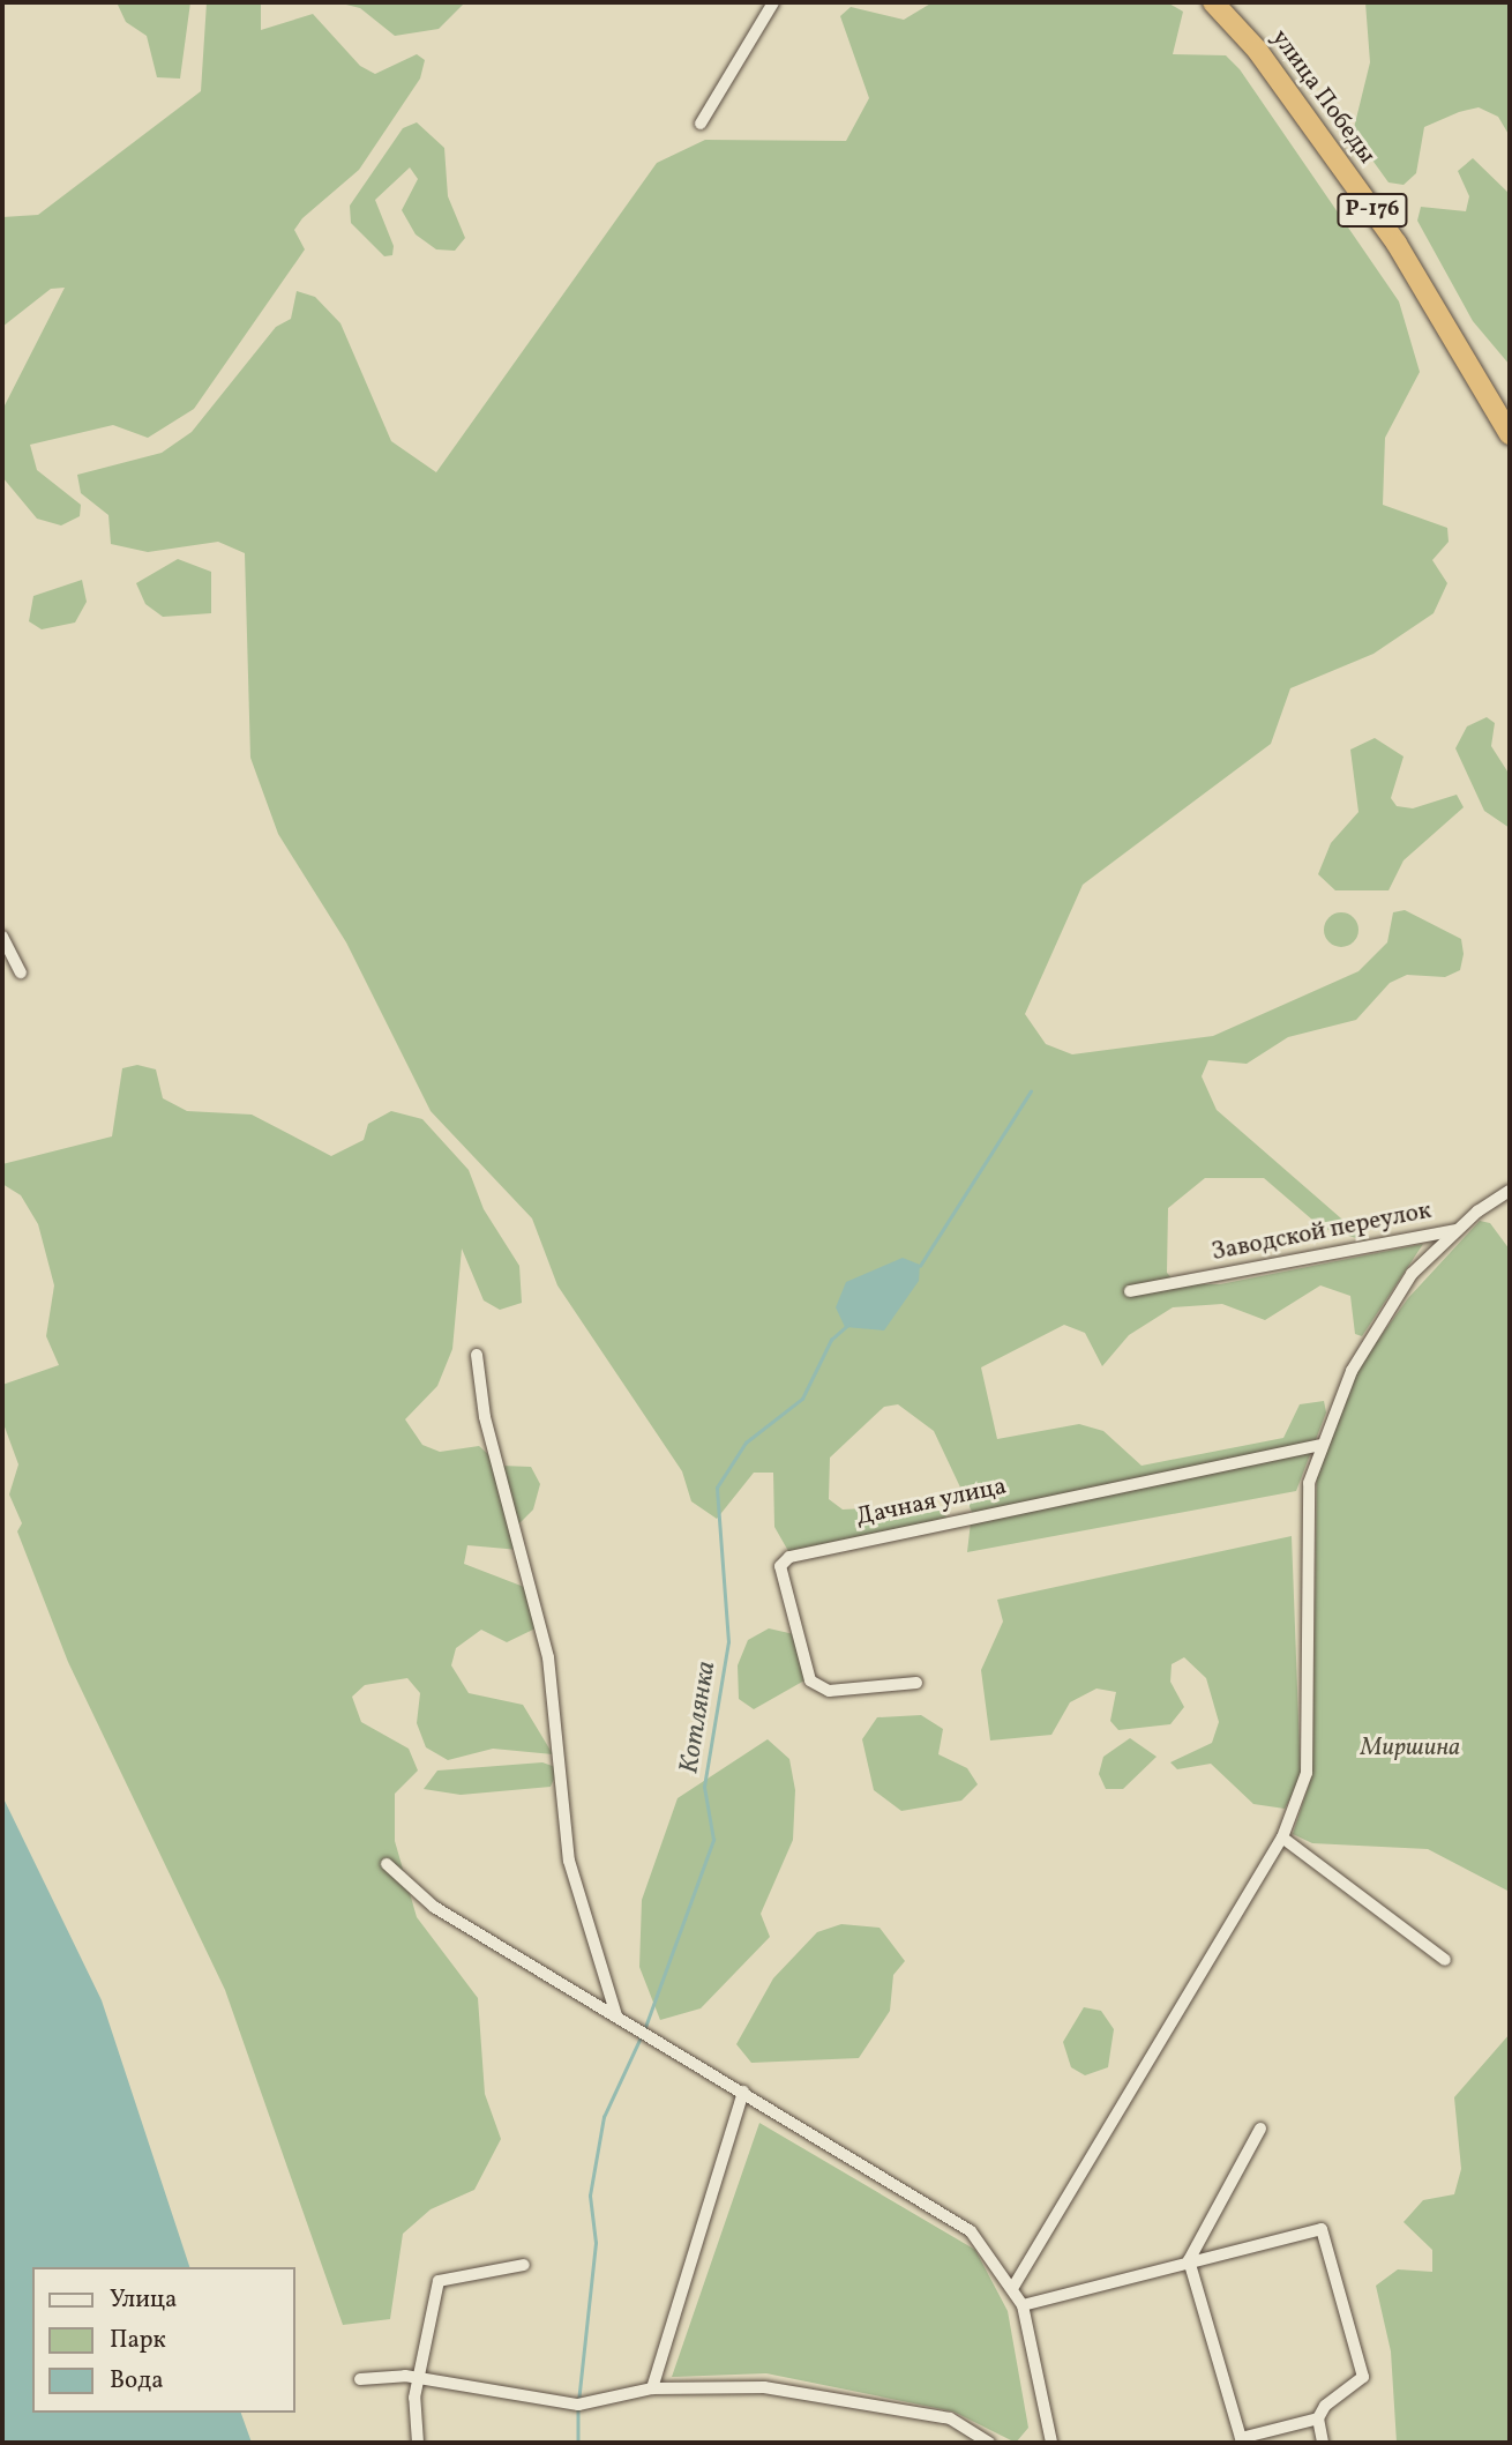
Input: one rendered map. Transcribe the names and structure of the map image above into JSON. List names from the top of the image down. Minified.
{"streets":{"highway":["улица Победы","Р-176"],"street":["Заводской переулок","Дачная улица"]},"water":["Котлянка"],"parks":["Миршина"],"legend":["Улица","Парк","Вода"]}
